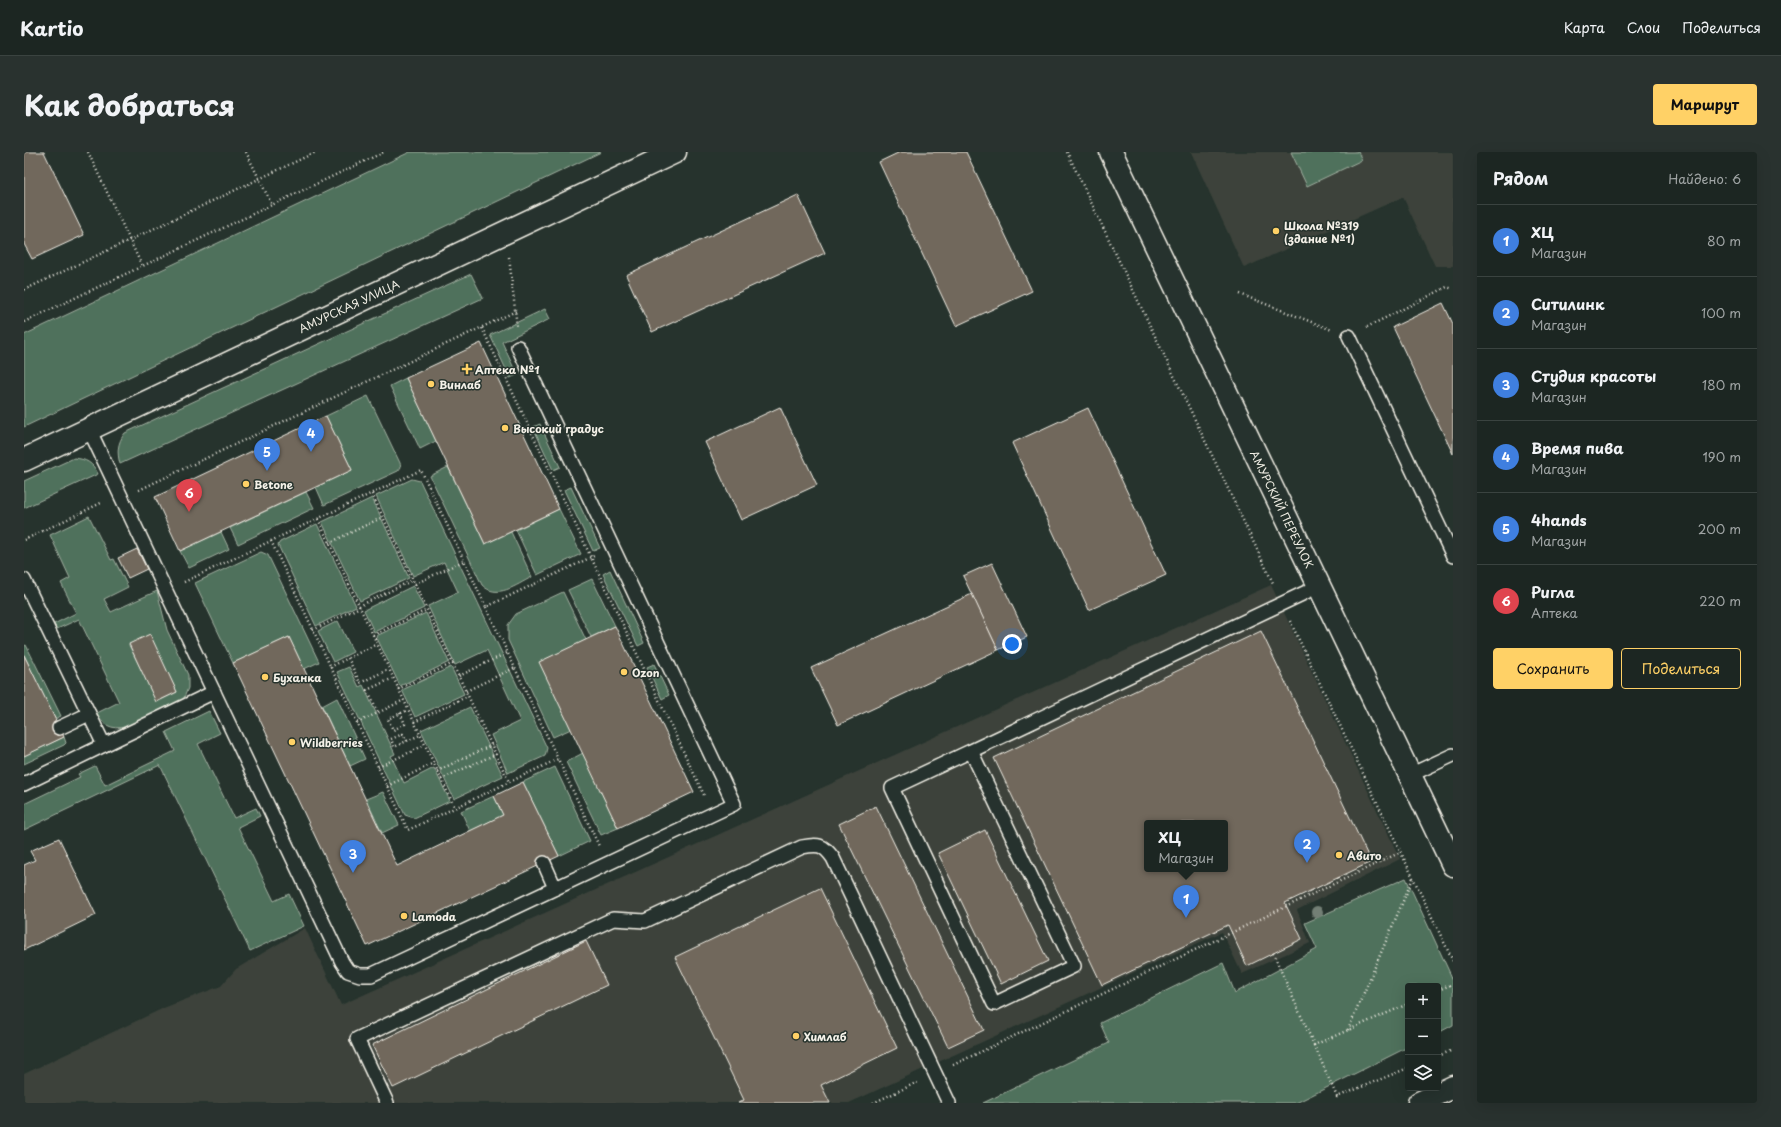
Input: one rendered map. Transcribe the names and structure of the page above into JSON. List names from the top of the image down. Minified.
{"streets":{"street":["АМУРСКАЯ УЛИЦА","АМУРСКИЙ ПЕРЕУЛОК"]},"places":{"other":["Школа №319 (здание №1)","Винлаб","Высокий градус","Betone","Ozon","Буханка","Wildberries","Авито","Lamoda","Химлаб"],"health":["Аптека №1"]},"page":{"header":"Kartio","nav":["Карта","Слои","Поделиться"],"title":"Как добраться","buttons":["Маршрут",["Сохранить","Поделиться"]],"heading":["Рядом","Найдено: 6"],"list":[{"mark":"1","name":"ХЦ","note":"Магазин","value":"80 m"},{"mark":"2","name":"Ситилинк","note":"Магазин","value":"100 m"},{"mark":"3","name":"Студия красоты","note":"Магазин","value":"180 m"},{"mark":"4","name":"Время пива","note":"Магазин","value":"190 m"},{"mark":"5","name":"4hands","note":"Магазин","value":"200 m"},{"mark":"6","name":"Ригла","note":"Аптека","value":"220 m"}],"pins":["4","5","6","2","3","1"],"popup":["ХЦ","Магазин"],"map_buttons":["+","−"]}}
